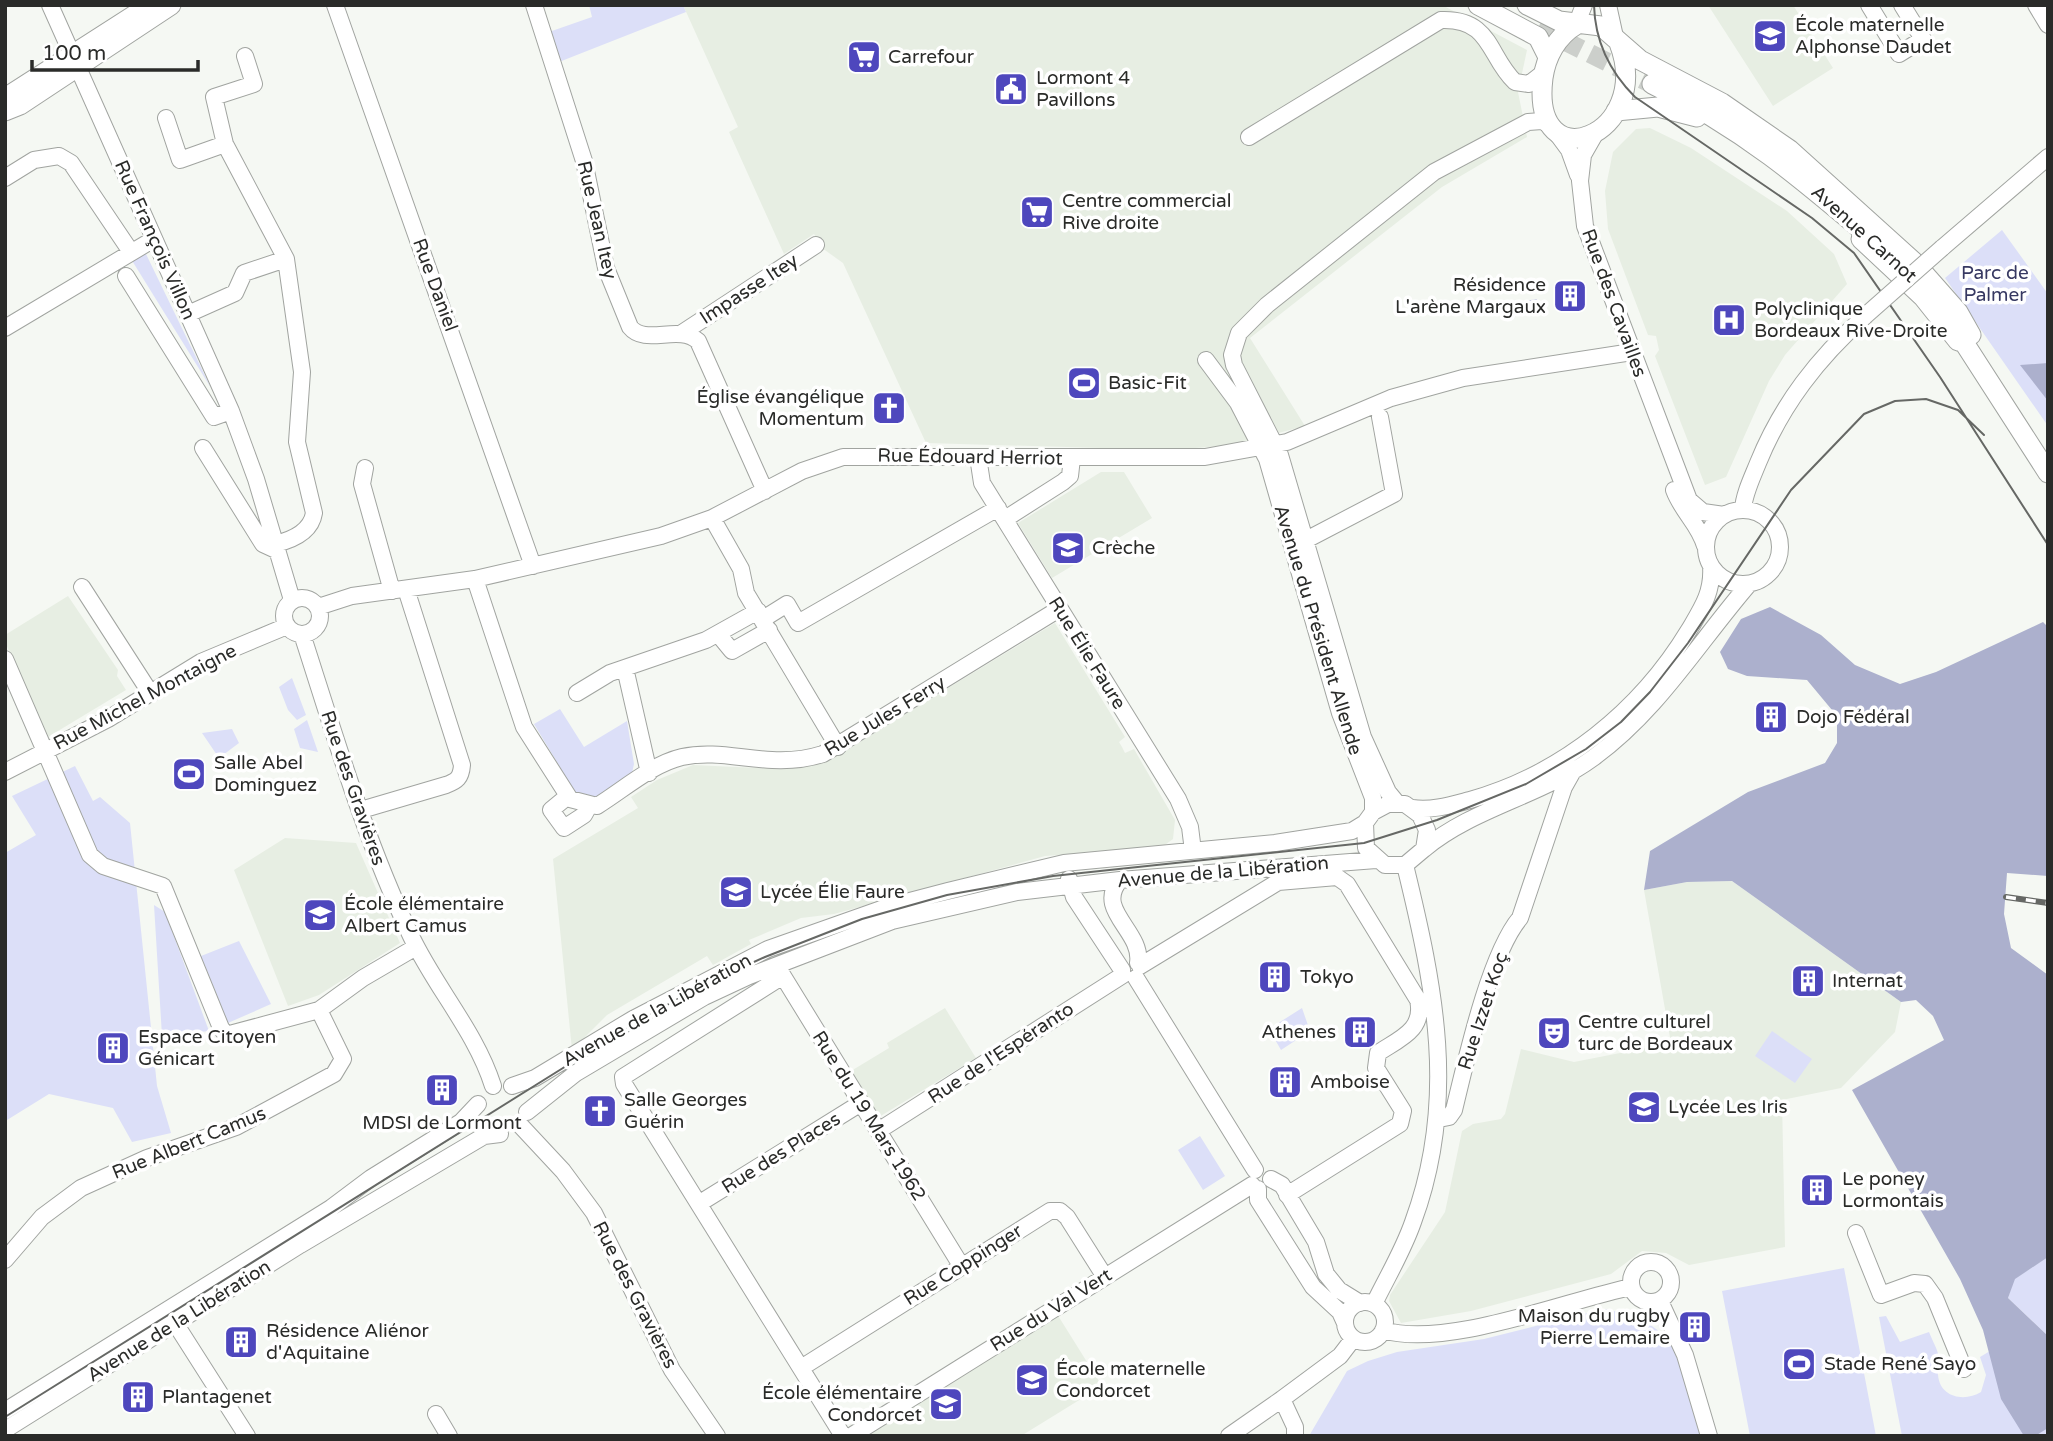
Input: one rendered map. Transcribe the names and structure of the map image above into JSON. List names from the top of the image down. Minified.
{"streets":{"main road":["Avenue Carnot"],"street":["Rue Jean Itey","Rue François Villon","Rue Daniel","Impasse Itey","Rue des Cavailles","Rue Édouard Herriot","Avenue du Président Allende","Rue Élie Faure","Rue Michel Montaigne","Rue Jules Ferry","Rue des Gravières","Avenue de la Libération","Rue Izzet Koç","Rue de l'Espéranto","Rue du 19 Mars 1962","Rue Albert Camus","Rue des Places","Rue Coppinger","Rue du Val Vert"]},"crossings":[["Rue Jean Itey","Impasse Itey"],["Rue François Villon","Rue Édouard Herriot"],["Rue François Villon","Rue Michel Montaigne"],["Rue François Villon","Rue des Gravières"],["Rue Daniel","Rue Édouard Herriot"],["Rue des Cavailles","Rue Édouard Herriot"],["Rue Édouard Herriot","Avenue du Président Allende"],["Rue Édouard Herriot","Rue Élie Faure"],["Rue Édouard Herriot","Rue Michel Montaigne"],["Rue Édouard Herriot","Rue des Gravières"],["Avenue du Président Allende","Avenue de la Libération"],["Rue Élie Faure","Rue Jules Ferry"],["Rue Élie Faure","Avenue de la Libération"],["Rue Michel Montaigne","Rue des Gravières"],["Rue des Gravières","Avenue de la Libération"],["Avenue de la Libération","Rue du 19 Mars 1962"],["Rue de l'Espéranto","Rue du 19 Mars 1962"],["Rue du 19 Mars 1962","Rue des Places"],["Rue du 19 Mars 1962","Rue Coppinger"],["Rue Coppinger","Rue du Val Vert"]],"parks":["Parc de Palmer"],"places":{"school or university":["École maternelle Alphonse Daudet","Crèche","Lycée Élie Faure","École élémentaire Albert Camus","Lycée Les Iris","École maternelle Condorcet","École élémentaire Condorcet"],"supermarket":["Carrefour","Centre commercial Rive droite"],"public building":["Lormont 4 Pavillons"],"building":["Résidence L'arène Margaux","Dojo Fédéral","Tokyo","Internat","Athenes","Espace Citoyen Génicart","Amboise","MDSI de Lormont","Le poney Lormontais","Maison du rugby Pierre Lemaire","Résidence Aliénor d'Aquitaine","Plantagenet"],"hospital":["Polyclinique Bordeaux Rive-Droite"],"sports":["Basic-Fit","Salle Abel Dominguez","Stade René Sayo"],"church":["Église évangélique Momentum","Salle Georges Guérin"],"theatre":["Centre culturel turc de Bordeaux"]},"scale_bar":"100 m"}
